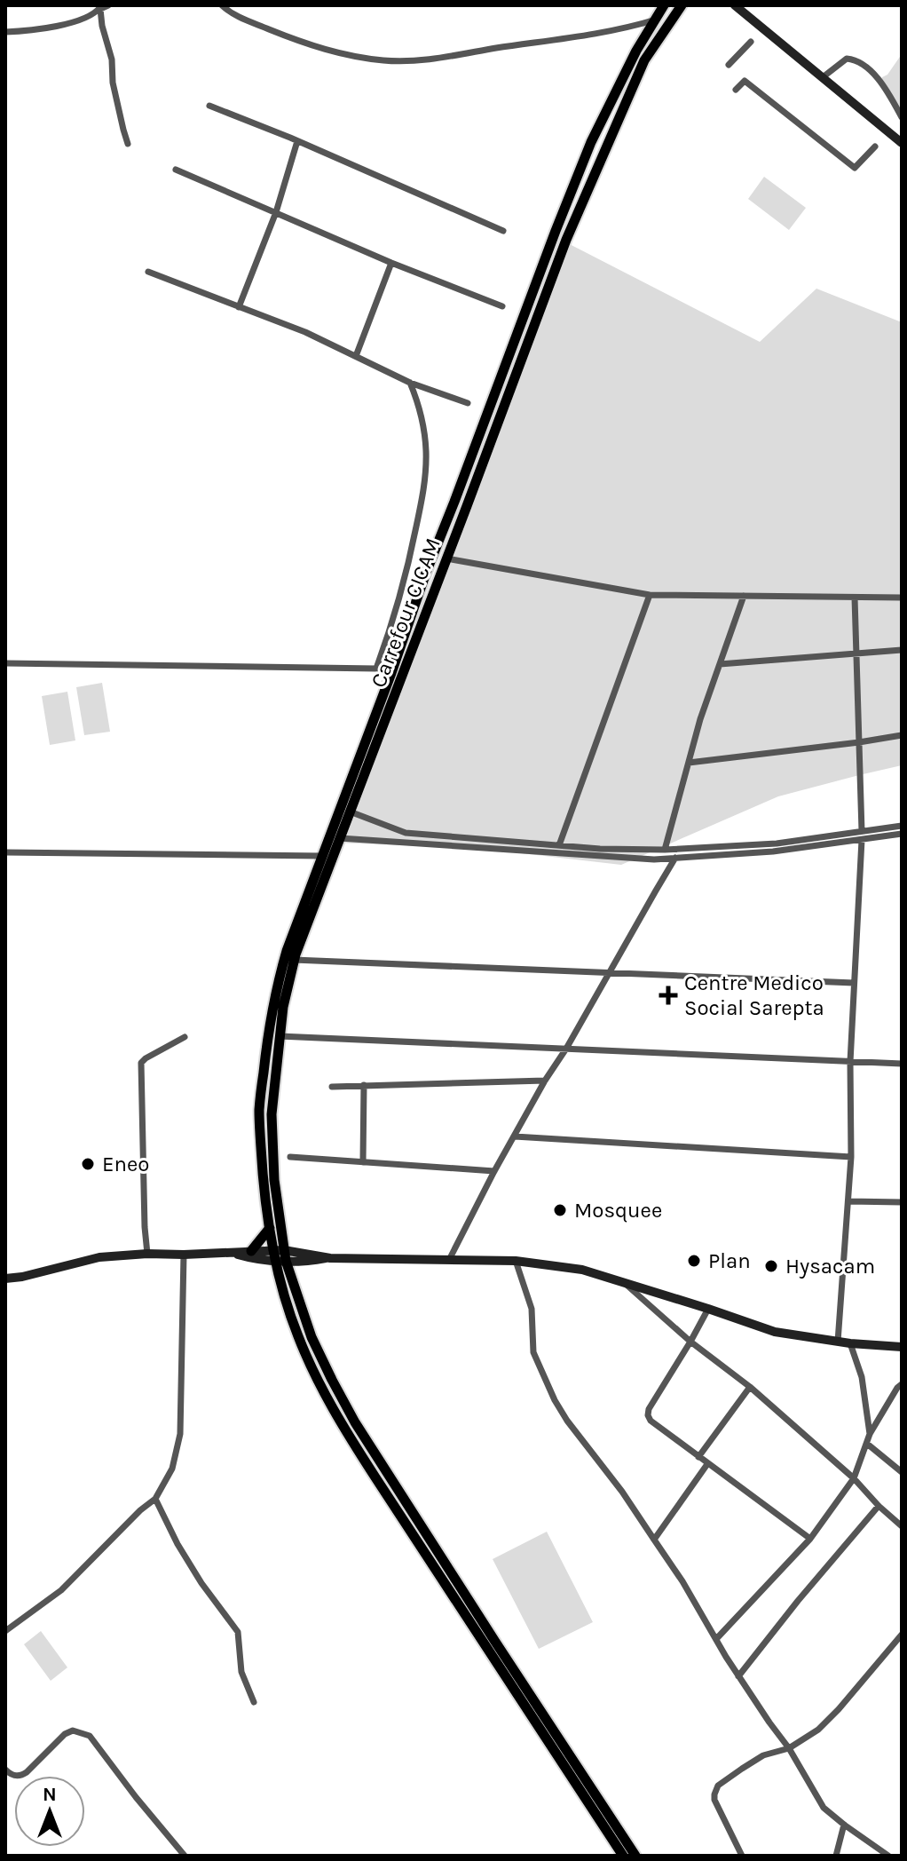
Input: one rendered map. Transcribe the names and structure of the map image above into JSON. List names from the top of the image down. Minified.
{"streets":{"main road":["Carrefour CICAM"]},"places":{"health":["Centre Medico Social Sarepta"],"other":["Eneo","Mosquee","Plan","Hysacam"]},"north":"top"}
